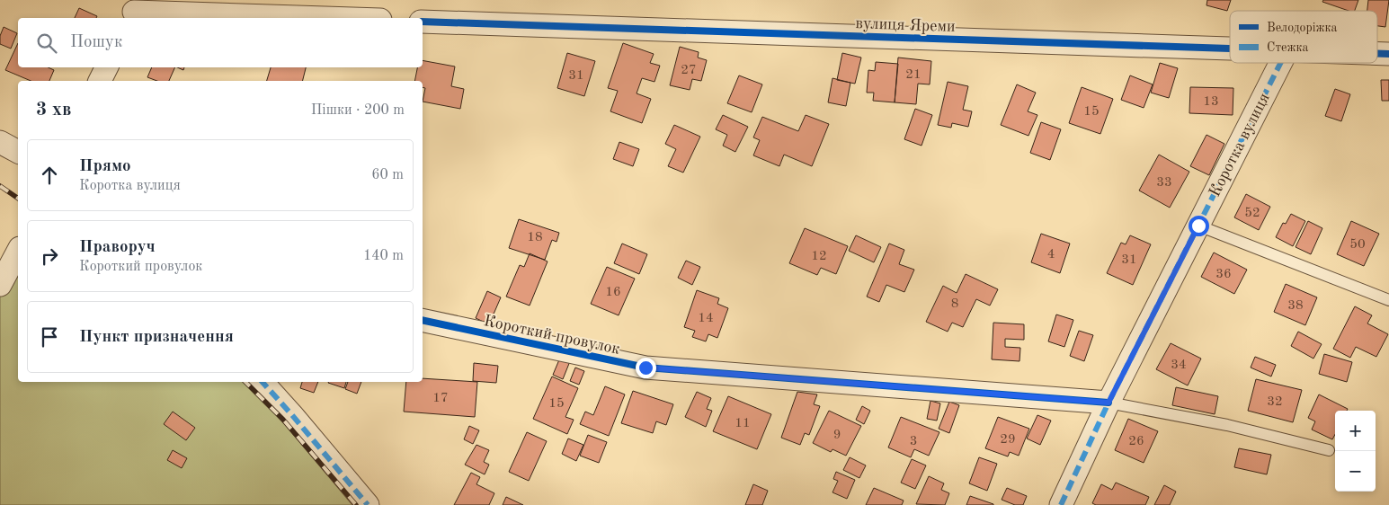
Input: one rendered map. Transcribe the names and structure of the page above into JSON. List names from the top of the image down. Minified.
{"streets":{"street":["вулиця Яреми","Коротка вулиця","Короткий провулок"]},"crossings":[["Коротка вулиця","Короткий провулок"]],"house_numbers":["27","21","31","13","15","33","52","18","50","4","12","31","36","16","8","38","14","34","17","32","15","11","9","29","3","26"],"legend":["Велодоріжка","Стежка"],"page":{"search":"Пошук","heading":["3 хв","Пішки · 200 m"],"list":[["Прямо","Коротка вулиця","60 m"],["Праворуч","Короткий провулок","140 m"],"Пункт призначення"],"map_buttons":["+","−"]}}
